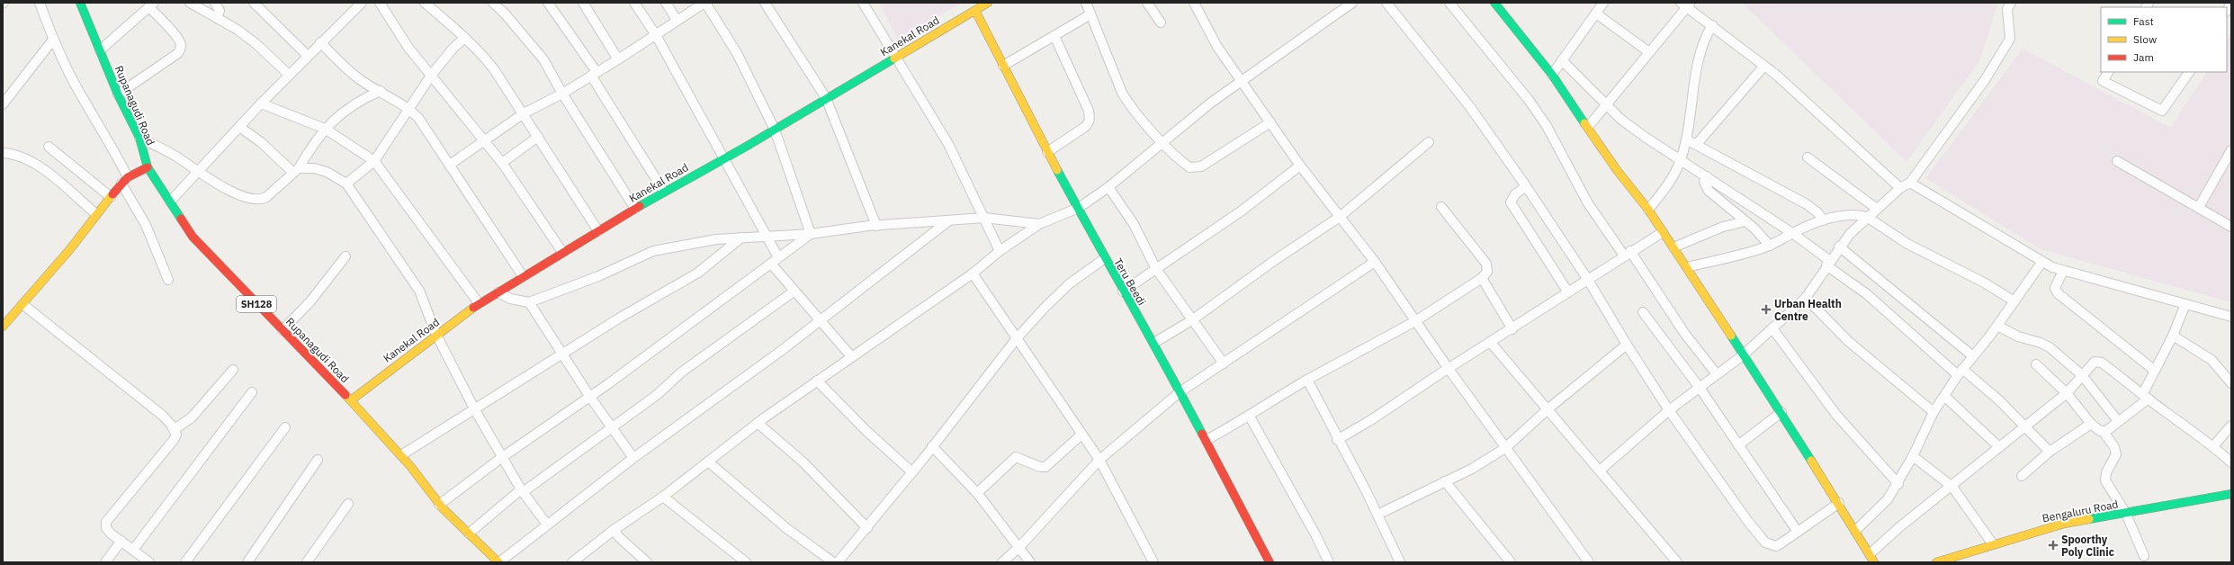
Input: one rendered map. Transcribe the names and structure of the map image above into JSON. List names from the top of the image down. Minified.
{"streets":{"street":["Kanekal Road","Rupanagudi Road","Teru Beedi","SH128","Bengaluru Road"]},"crossings":[["Kanekal Road","Rupanagudi Road"],["Kanekal Road","Teru Beedi"]],"places":{"health":["Urban Health Centre","Spoorthy Poly Clinic"]},"legend":["Fast","Slow","Jam"]}
